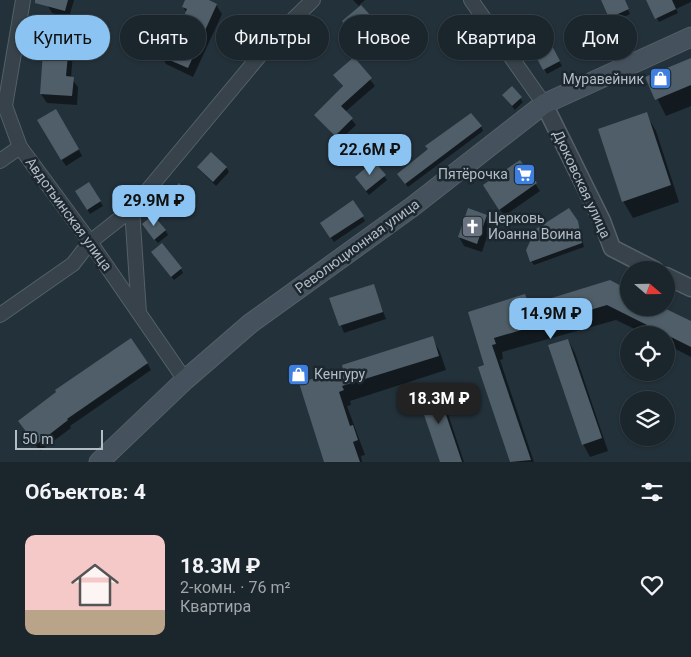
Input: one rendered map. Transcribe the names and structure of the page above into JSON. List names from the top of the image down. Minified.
{"streets":{"main road":["Революционная улица"],"street":["Дюковская улица","Авдотьинская улица"]},"crossings":[["Дюковская улица","Революционная улица"],["Авдотьинская улица","Революционная улица"]],"places":{"shop":["Муравейник","Кенгуру"],"supermarket":["Пятёрочка"],"church":["Церковь Иоанна Воина"]},"scale_bar":"50 m","north":"right","page":{"chip":["Купить","Снять","Фильтры","Новое","Квартира","Дом"],"price":["22.6M ₽","29.9M ₽","14.9M ₽","18.3M ₽"],"scale":"50 m","heading":"Объектов: 4","list":[{"name":"18.3M ₽","note":"2-комн. · 76 m² · Квартира"}]}}
